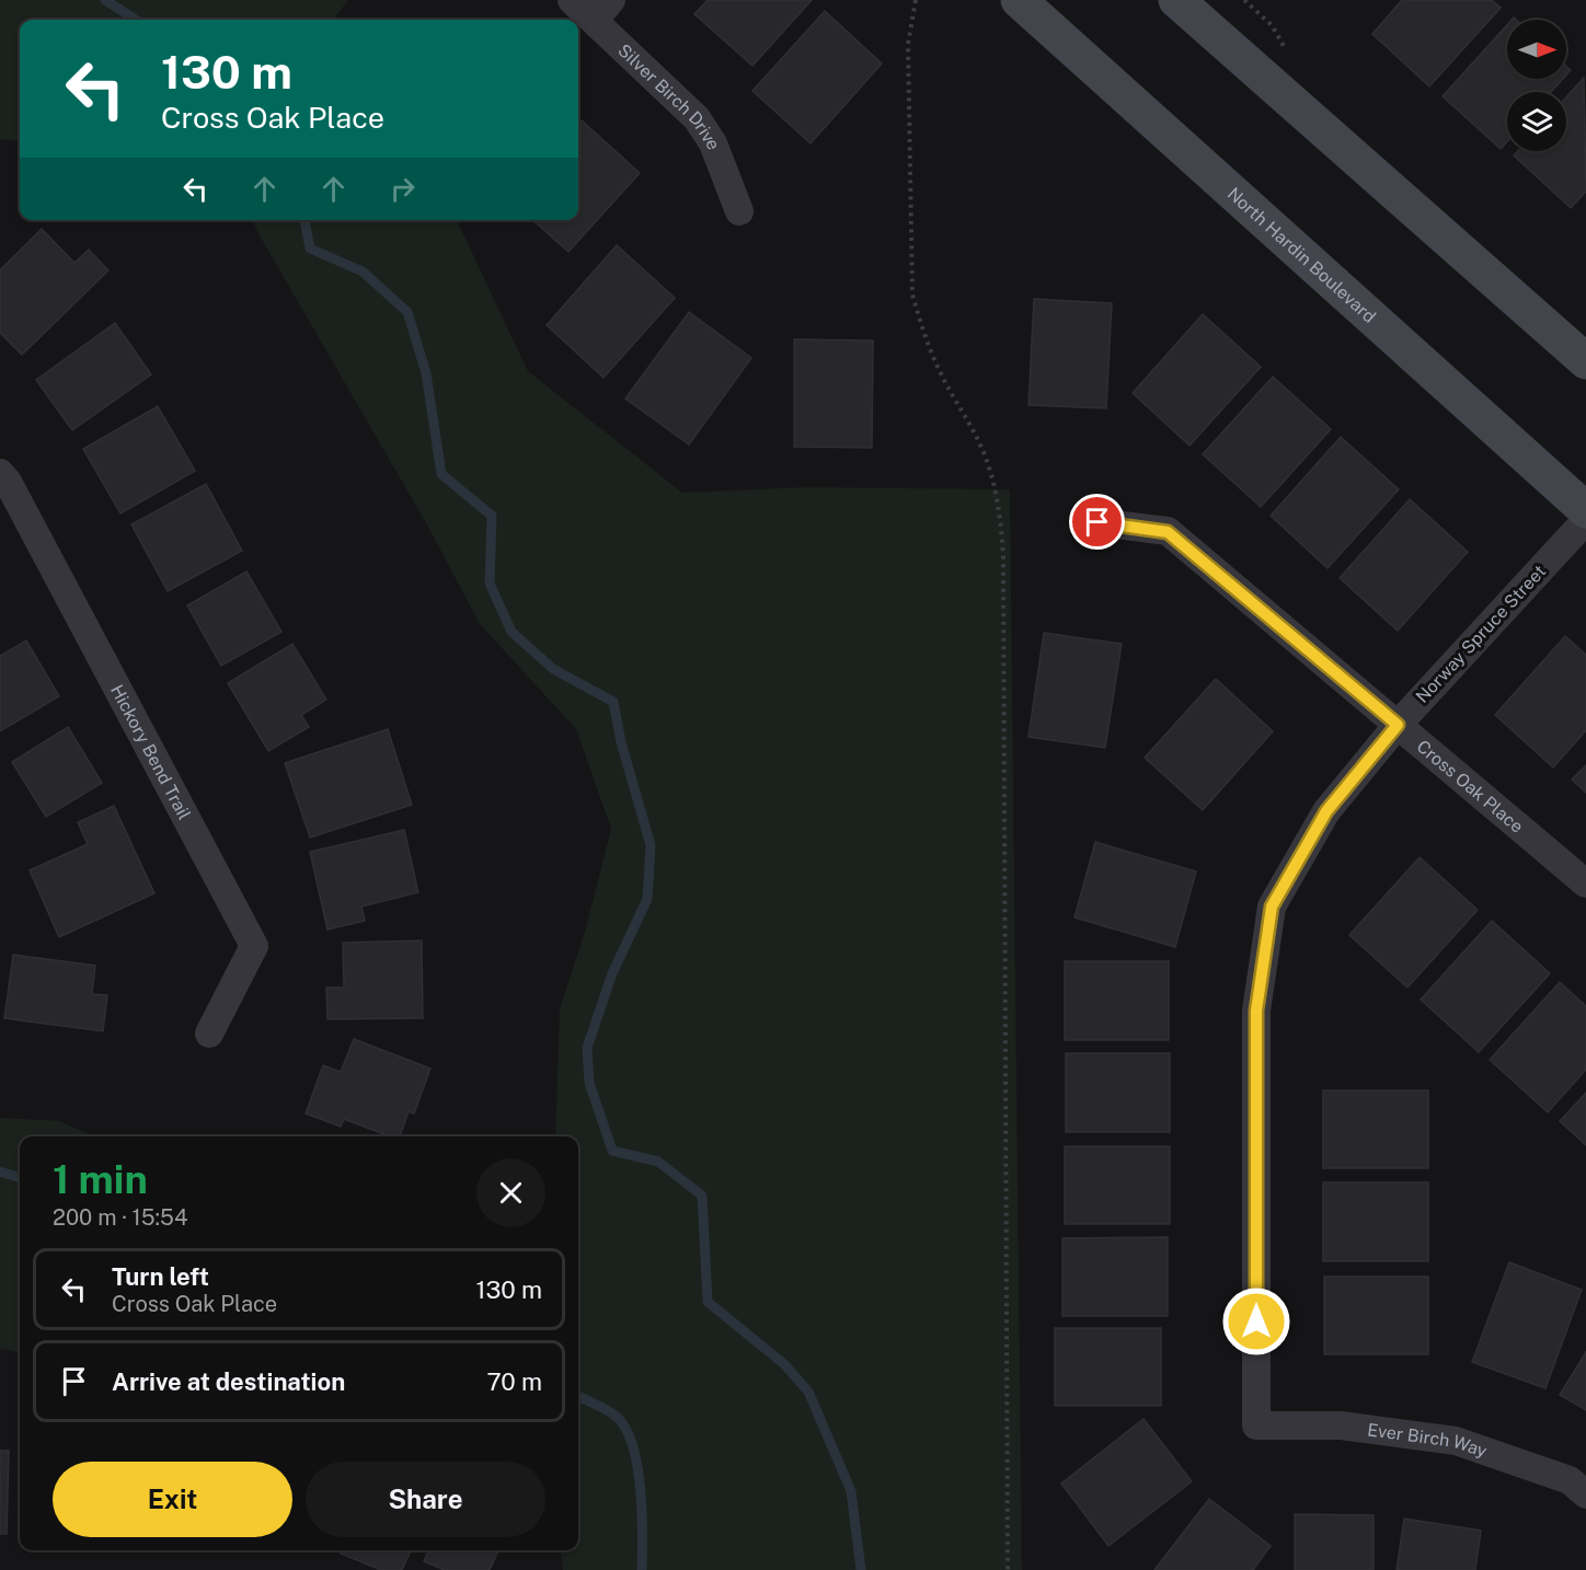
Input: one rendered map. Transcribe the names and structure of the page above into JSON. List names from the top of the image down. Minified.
{"streets":{"street":["Silver Birch Drive","North Hardin Boulevard","Norway Spruce Street","Hickory Bend Trail","Cross Oak Place","Ever Birch Way"]},"crossings":[["Norway Spruce Street","Cross Oak Place"],["Norway Spruce Street","Ever Birch Way"]],"north":"right","page":{"turn":["130 m","Cross Oak Place"],"heading":["1 min","200 m · 15:54"],"list":[{"name":"Turn left","note":"Cross Oak Place","value":"130 m"},{"name":"Arrive at destination","value":"70 m"}],"buttons":["Exit","Share"]}}
